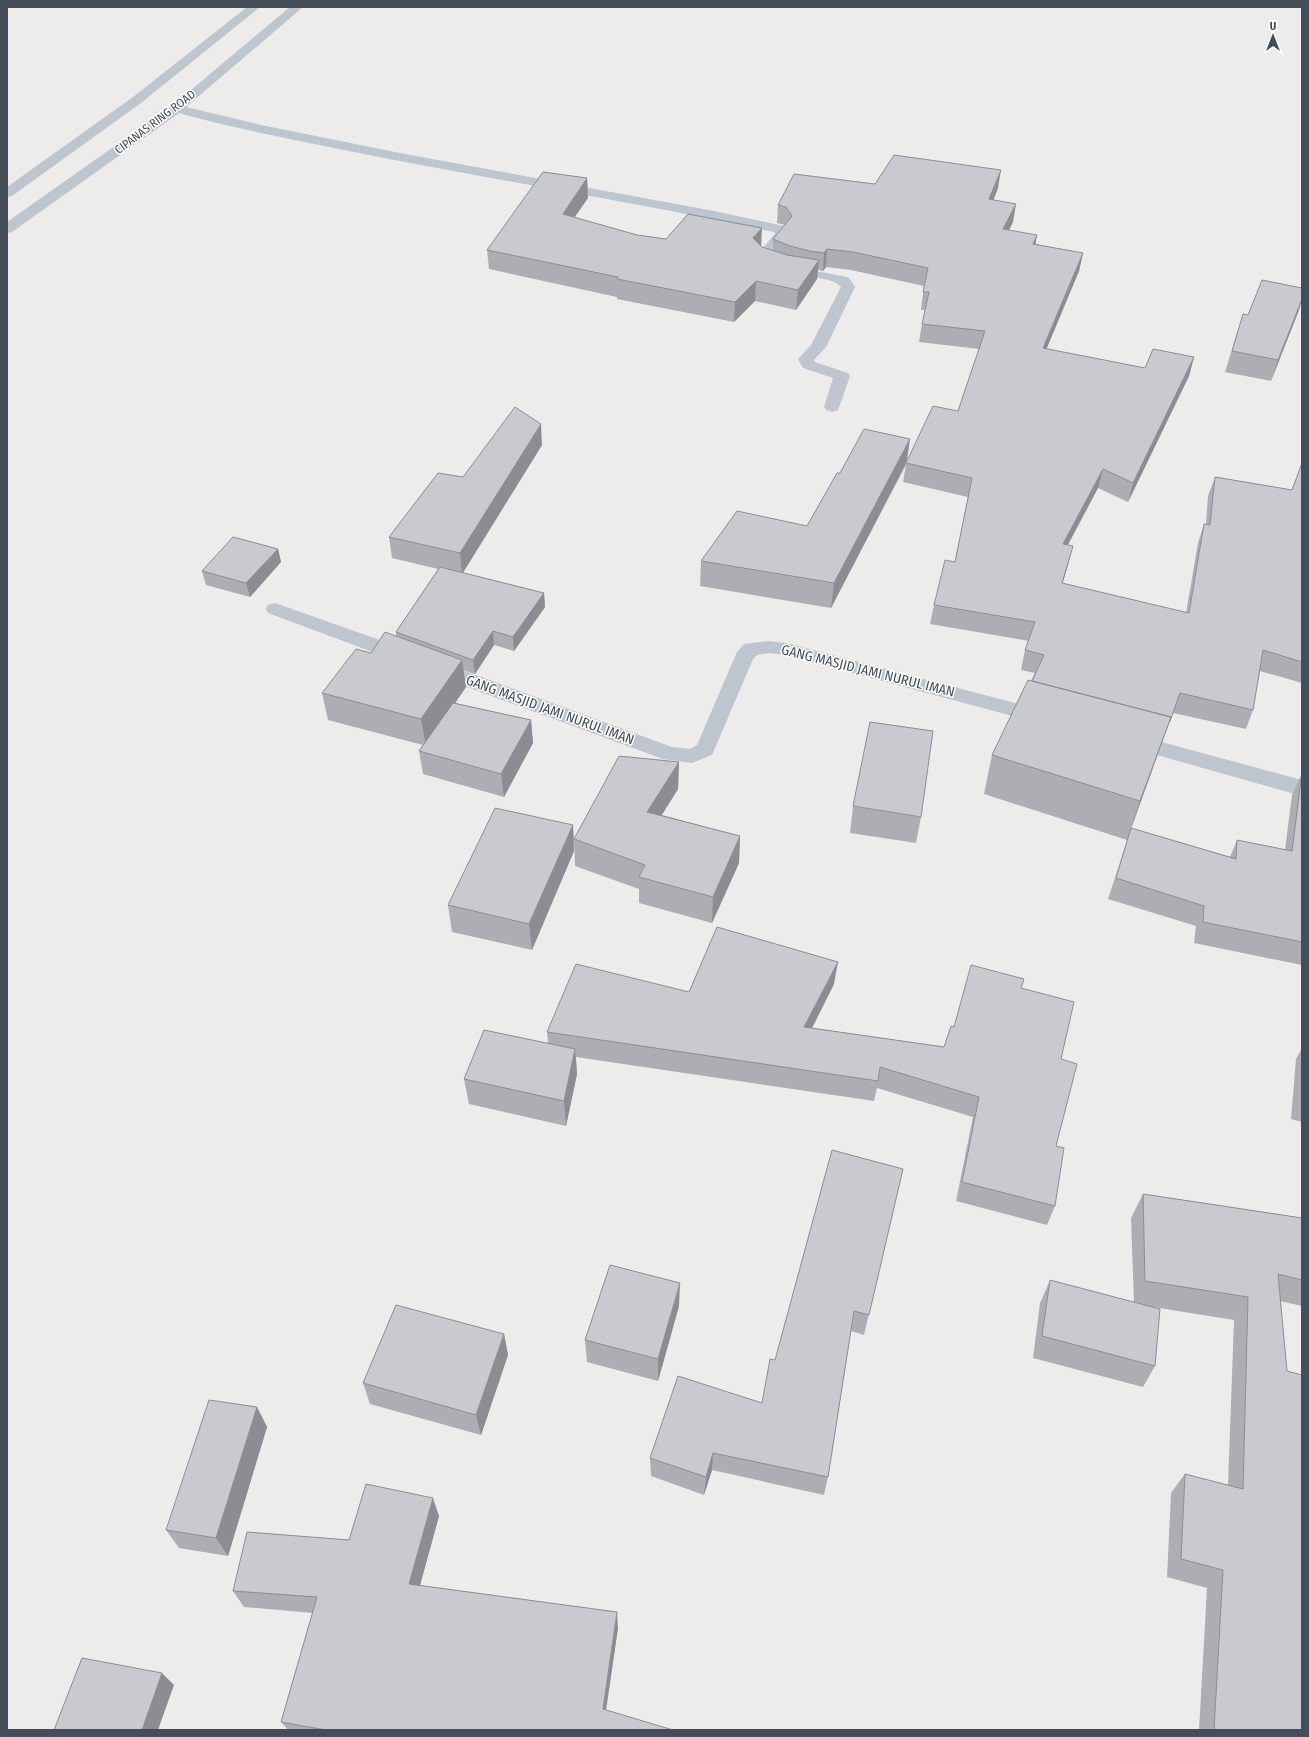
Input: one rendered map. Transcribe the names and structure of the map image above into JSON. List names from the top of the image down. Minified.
{"streets":{"street":["CIPANAS RING ROAD","GANG MASJID JAMI NURUL IMAN"]},"north":"top"}
